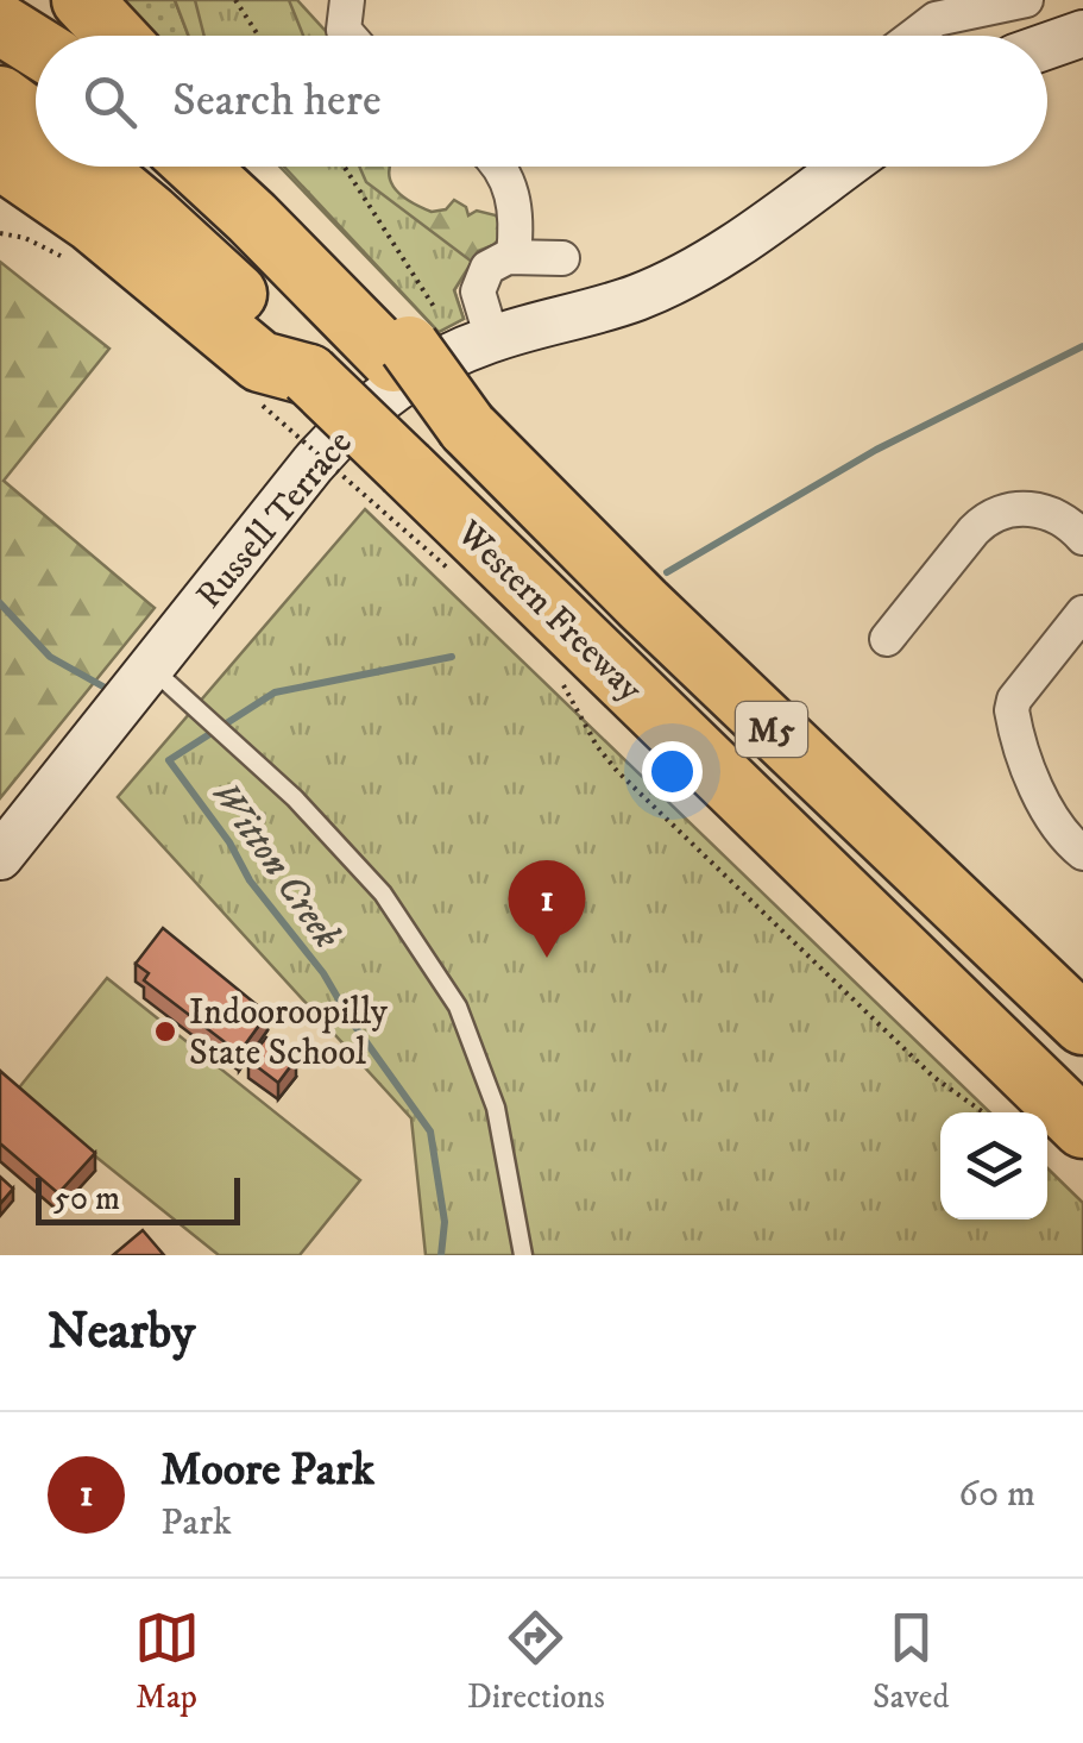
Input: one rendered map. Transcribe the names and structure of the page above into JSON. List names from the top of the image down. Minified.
{"streets":{"highway":["Western Freeway","M5"],"main road":["Russell Terrace"]},"water":["Witton Creek"],"places":["Indooroopilly State School"],"scale_bar":"50 m","page":{"search":"Search here","pins":"1","scale":"50 m","heading":"Nearby","list":[{"mark":"1","name":"Moore Park","note":"Park","value":"60 m"}],"nav":["Map","Directions","Saved"]}}
